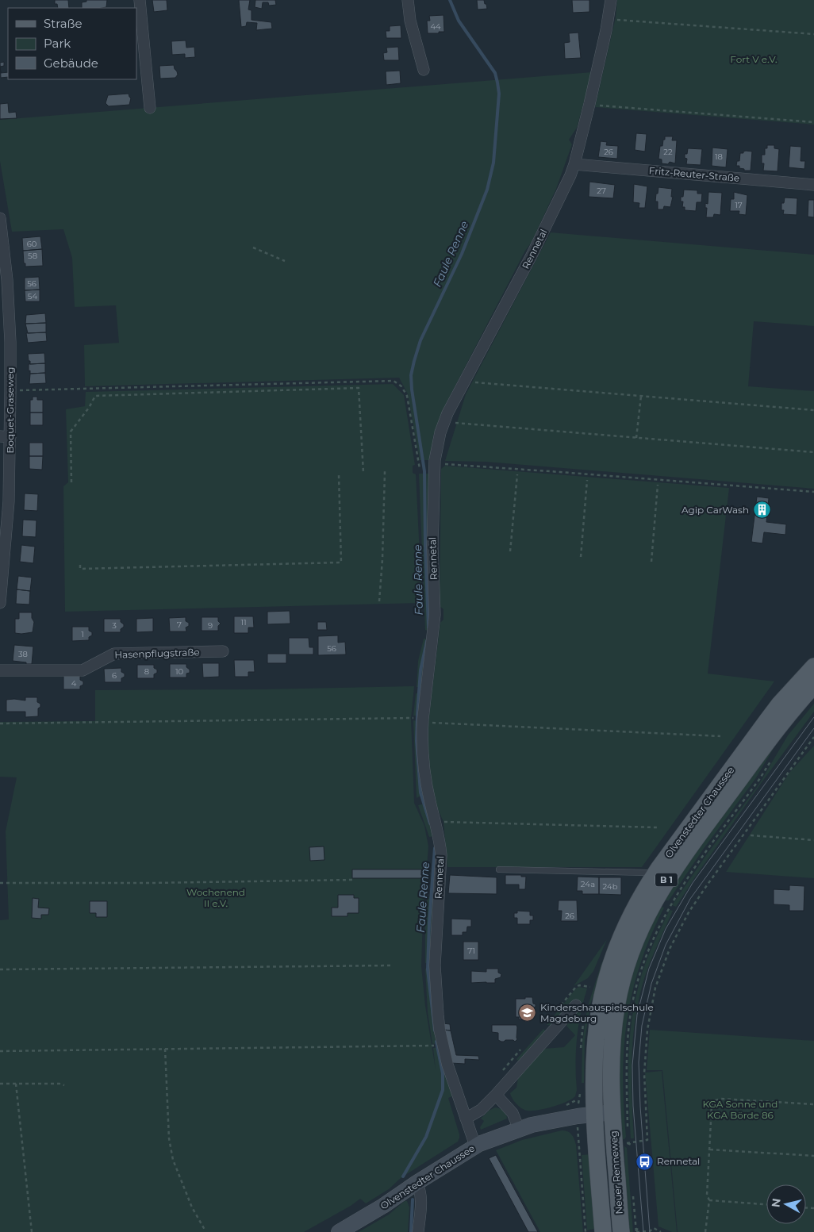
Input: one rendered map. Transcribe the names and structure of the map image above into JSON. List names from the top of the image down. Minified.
{"streets":{"main road":["Olvenstedter Chaussee","B 1","Neuer Renneweg"],"street":["Fritz-Reuter-Straße","Rennetal","Boquet-Graseweg","Hasenpflugstraße"]},"crossings":[["Fritz-Reuter-Straße","Rennetal"],["Rennetal","Olvenstedter Chaussee"],["Olvenstedter Chaussee","Neuer Renneweg"]],"water":["Faule Renne"],"parks":["Fort V e.V.","Wochenend II e.V.","KGA Sonne und KGA Börde 86"],"places":{"building":["Agip CarWash"],"school or university":["Kinderschauspielschule Magdeburg"],"bus stop":["Rennetal"]},"house_numbers":["44","26","22","18","27","17","60","58","56","54","11","7","3","9","1","56","38","8","10","6","4","24a","24b","26","71"],"legend":["Straße","Park","Gebäude"],"north":"left"}
